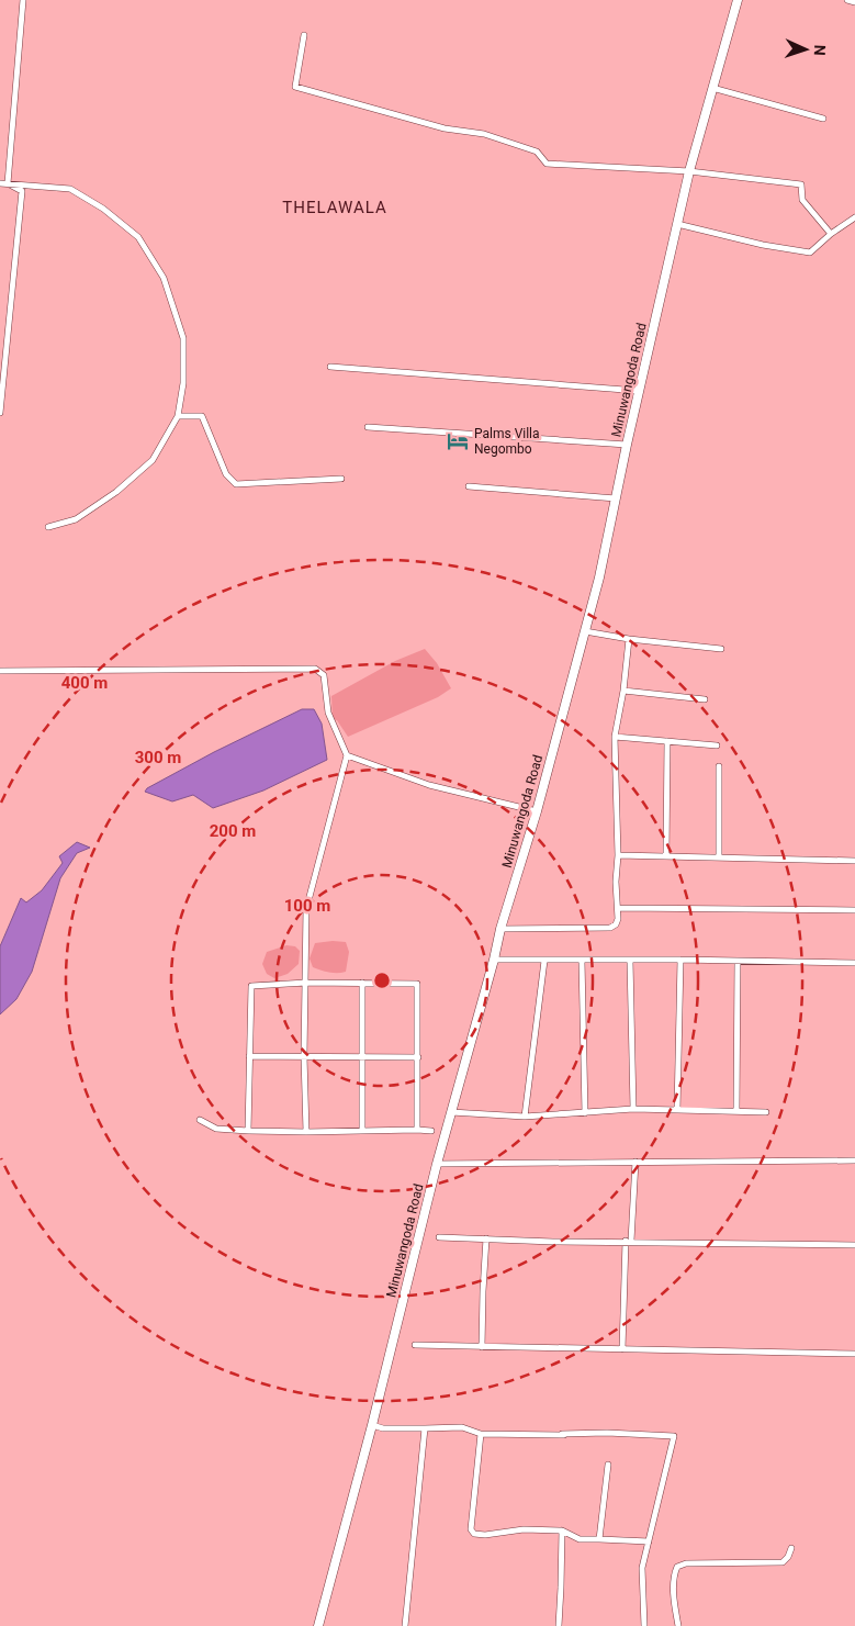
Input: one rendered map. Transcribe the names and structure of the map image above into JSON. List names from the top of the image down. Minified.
{"streets":{"main road":["Minuwangoda Road"]},"districts":["THELAWALA"],"places":{"hotel":["Palms Villa Negombo"]},"north":"right","rings":["400 m","300 m","200 m","100 m"]}
